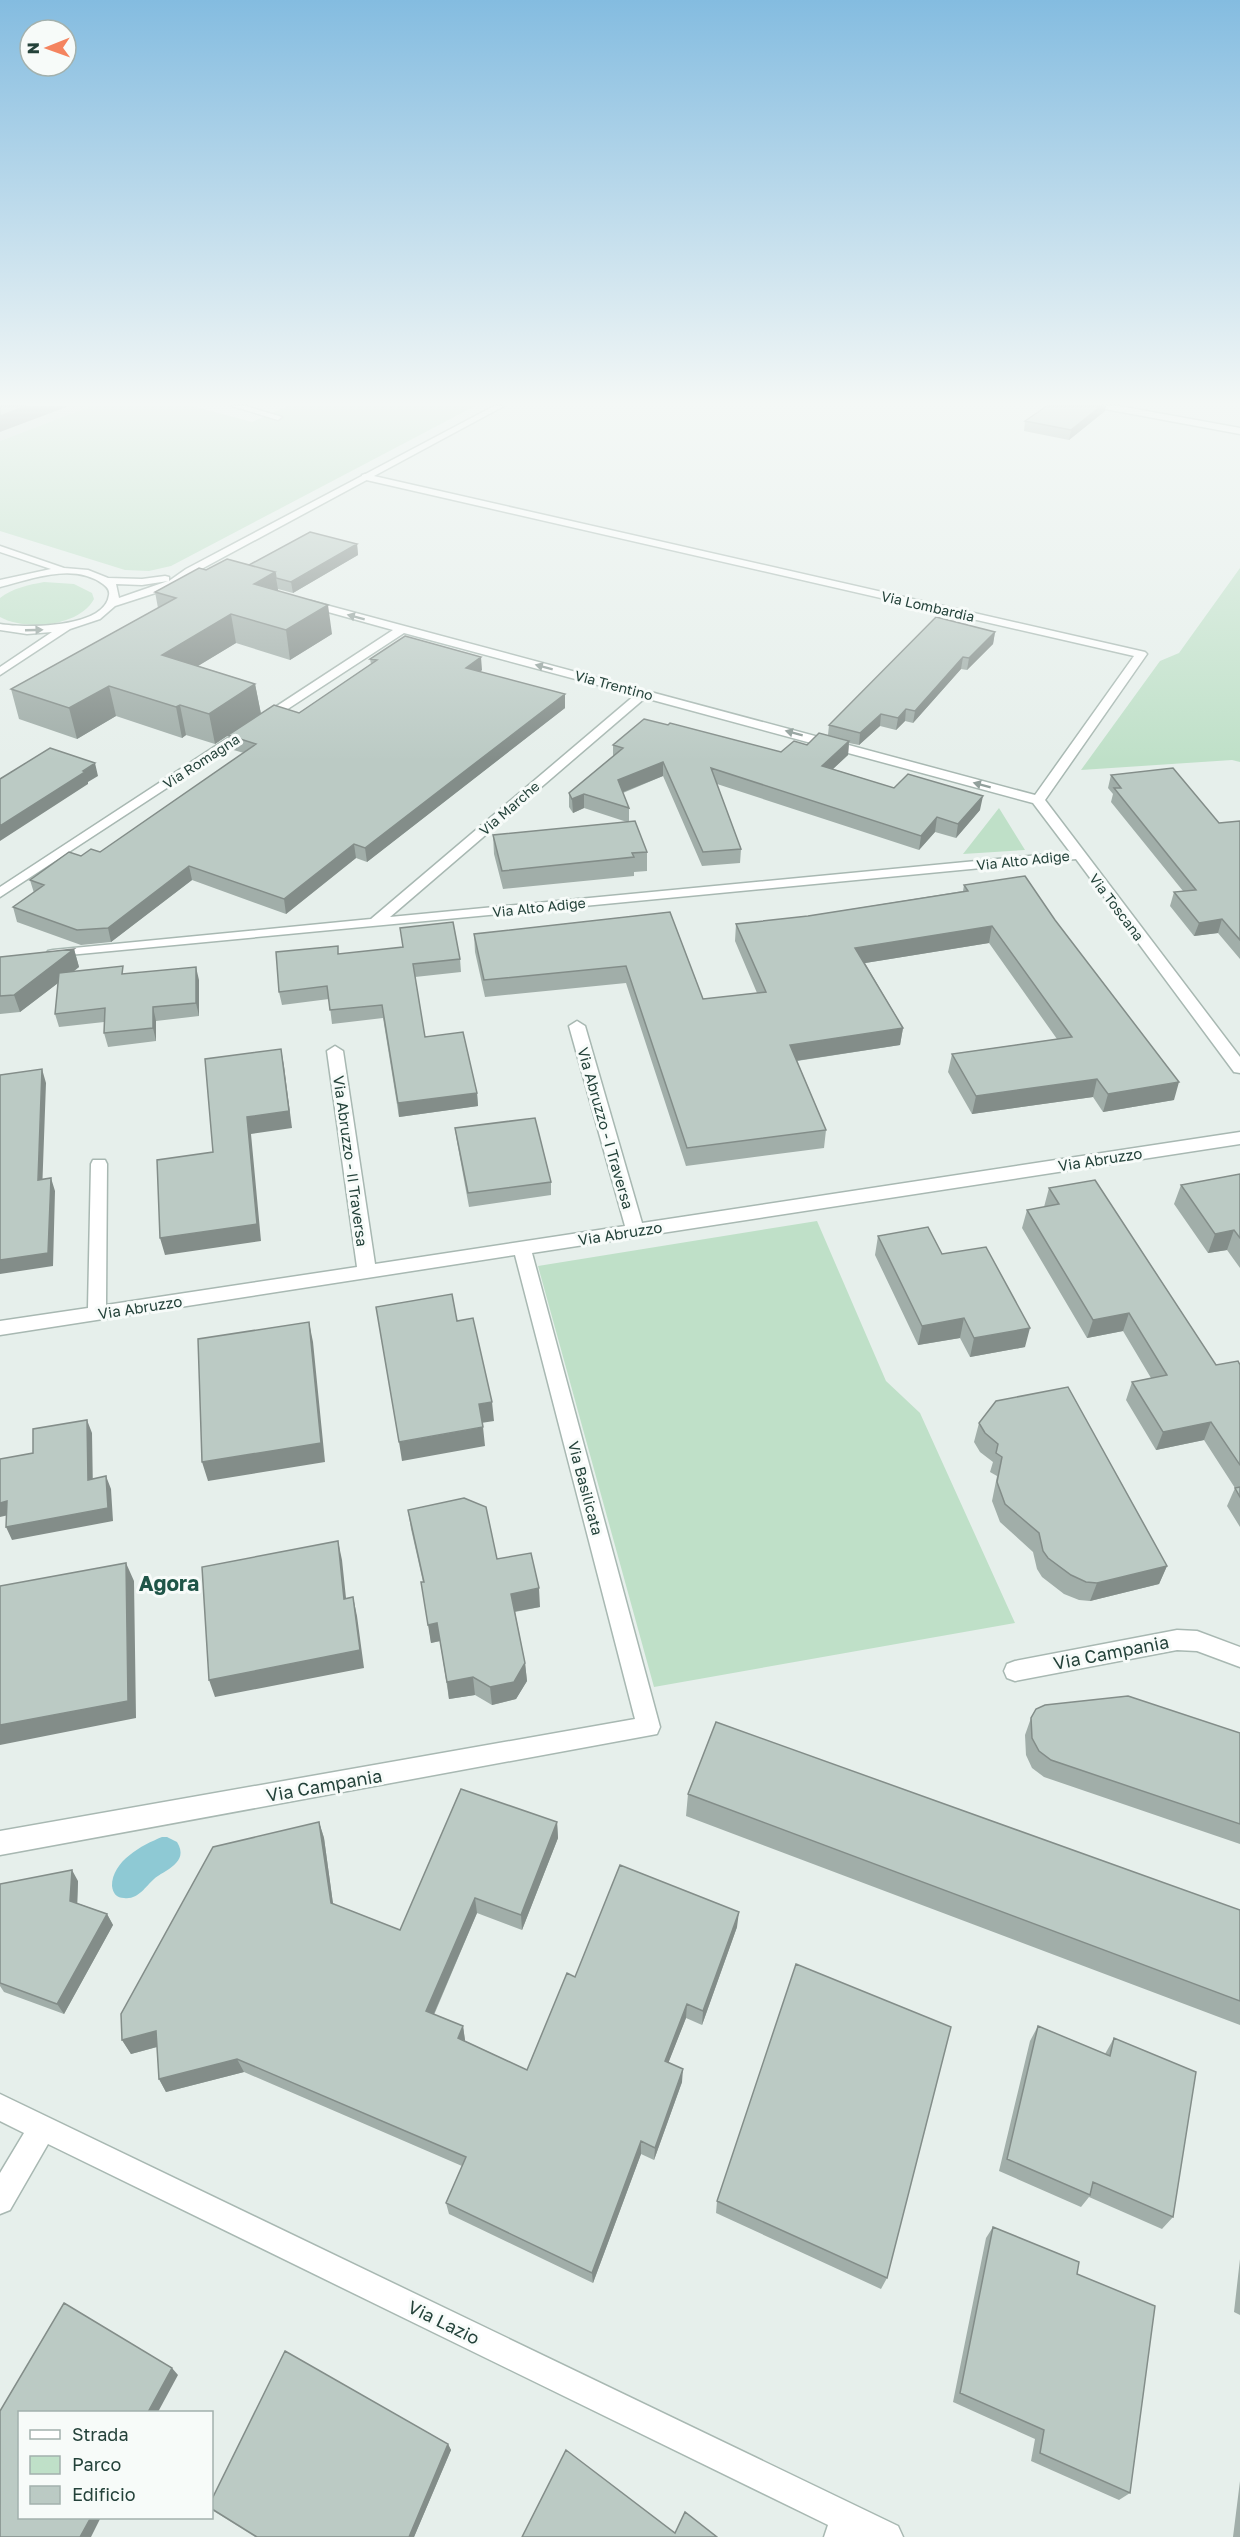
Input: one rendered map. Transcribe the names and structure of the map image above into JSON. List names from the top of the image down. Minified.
{"streets":{"street":["Via Lombardia","Via Trentino","Via Romagna","Via Marche","Via Alto Adige","Via Toscana","Via Abruzzo - I Traversa","Via Abruzzo","Via Abruzzo - II Traversa","Via Basilicata","Via Campania","Via Lazio"]},"crossings":[["Via Lombardia","Via Trentino"],["Via Lombardia","Via Toscana"],["Via Trentino","Via Romagna"],["Via Trentino","Via Marche"],["Via Trentino","Via Toscana"],["Via Marche","Via Alto Adige"],["Via Alto Adige","Via Toscana"],["Via Abruzzo - I Traversa","Via Abruzzo"],["Via Abruzzo","Via Abruzzo - II Traversa"],["Via Abruzzo","Via Basilicata"],["Via Basilicata","Via Campania"]],"one_way":["Via Trentino"],"districts":["Agora"],"legend":["Strada","Parco","Edificio"],"north":"left"}
